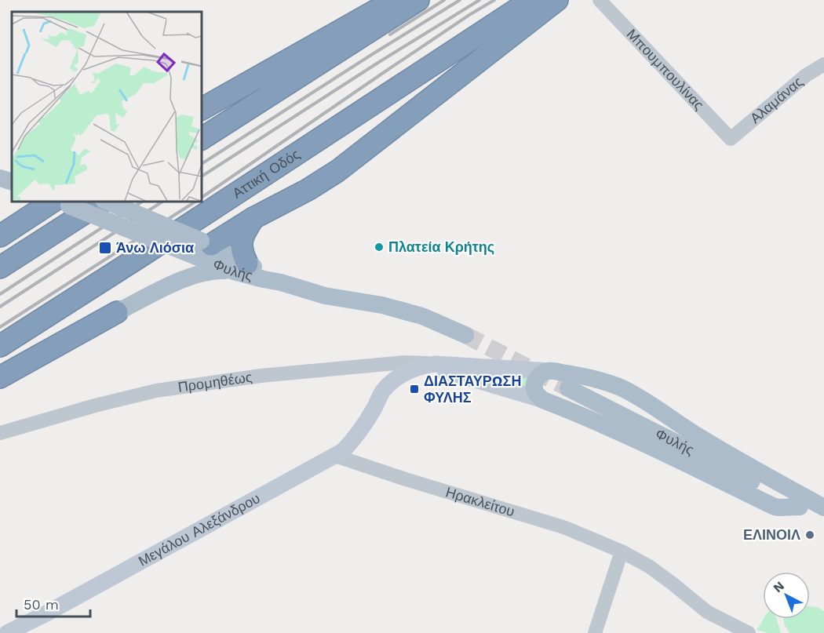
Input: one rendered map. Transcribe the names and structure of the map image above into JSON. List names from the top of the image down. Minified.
{"streets":{"highway":["Αττική Οδός"],"main road":["Φυλής","Μεγάλου Αλεξάνδρου"],"street":["Μπουμπουλίνας","Αλαμάνας","Προμηθέως","Ηρακλείτου"]},"crossings":[["Μπουμπουλίνας","Αλαμάνας"],["Προμηθέως","Μεγάλου Αλεξάνδρου"],["Ηρακλείτου","Μεγάλου Αλεξάνδρου"]],"places":{"other":["Πλατεία Κρήτης","ΕΛΙΝΟΙΛ"],"transit":["Άνω Λιόσια","ΔΙΑΣΤΑΥΡΩΣΗ ΦΥΛΗΣ"]},"scale_bar":"50 m","north":"top left"}
